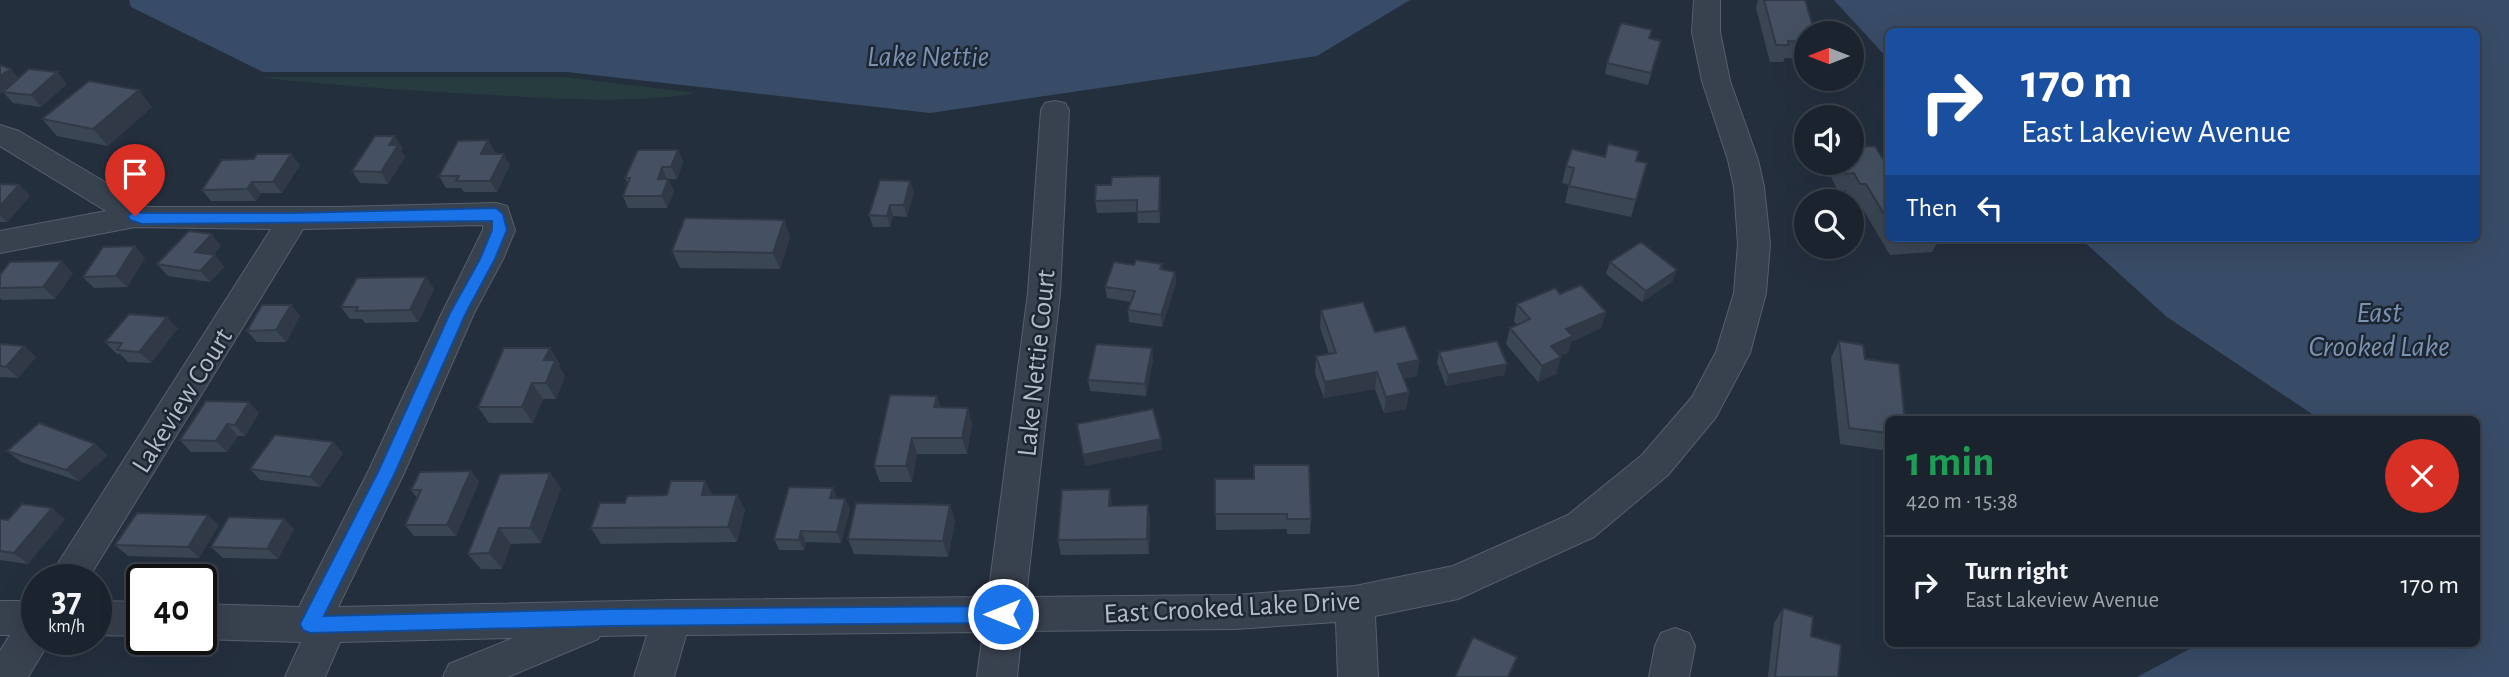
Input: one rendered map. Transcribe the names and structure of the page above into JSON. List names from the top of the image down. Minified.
{"streets":{"street":["Lake Nettie Court","Lakeview Court","East Crooked Lake Drive"]},"crossings":[["Lake Nettie Court","East Crooked Lake Drive"]],"water":["Lake Nettie","East Crooked Lake"],"north":"left","page":{"turn":["170 m","East Lakeview Avenue"],"then":"Then","heading":["1 min","420 m · 15:38"],"list":[{"name":"Turn right","note":"East Lakeview Avenue","value":"170 m"}],"speed":"37 km/h","limit":"40"}}
